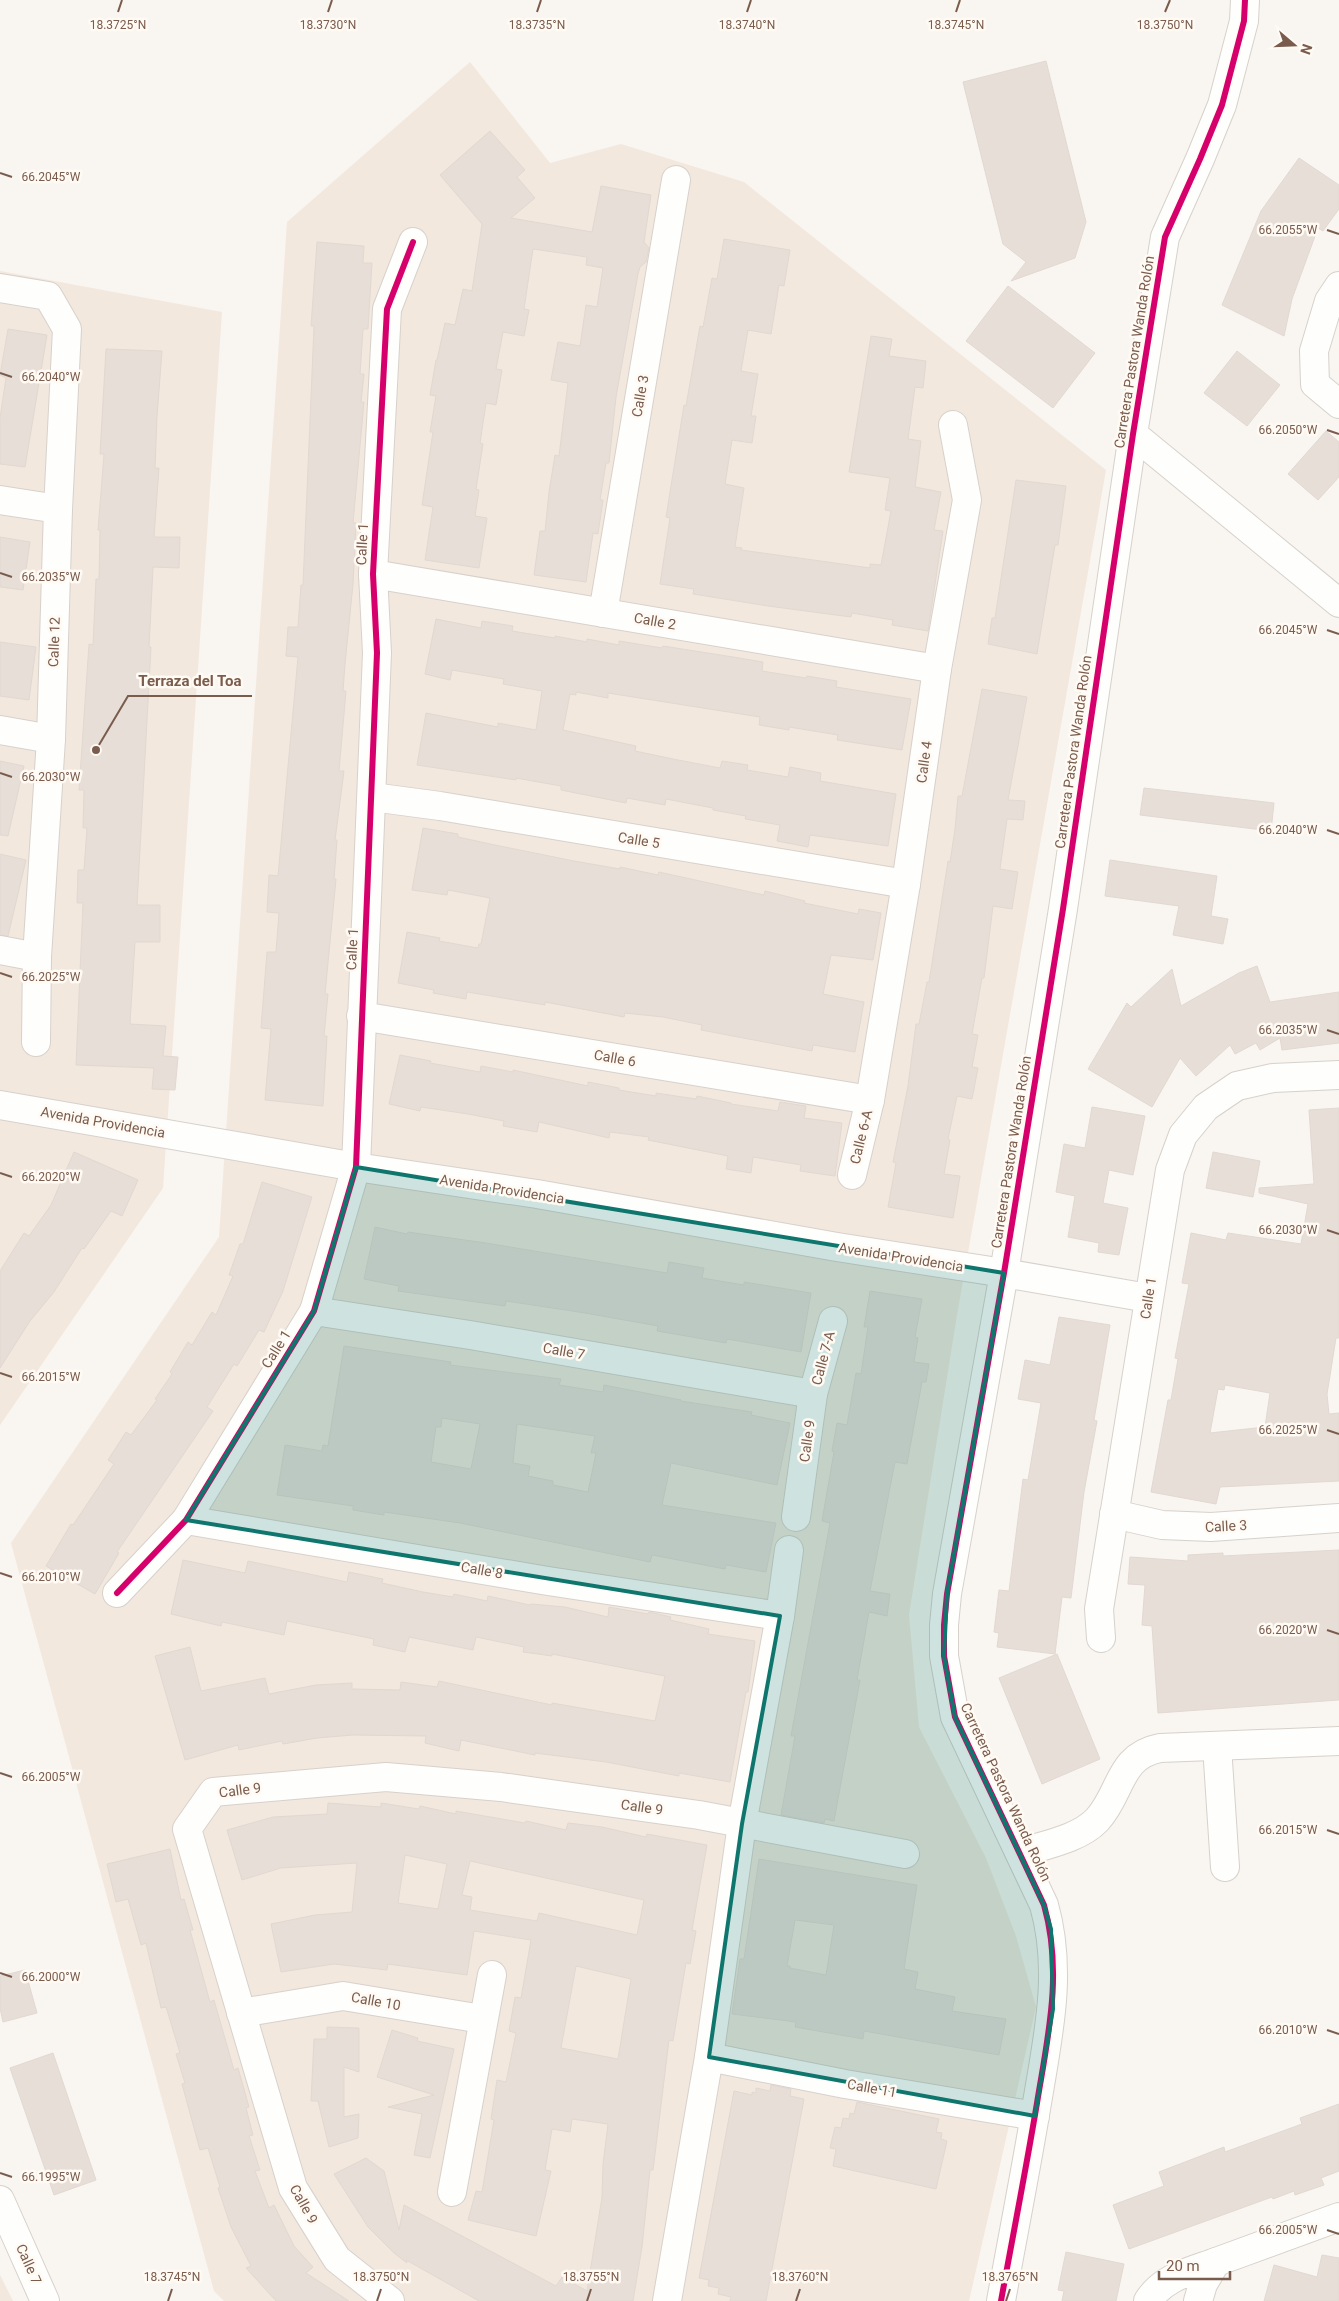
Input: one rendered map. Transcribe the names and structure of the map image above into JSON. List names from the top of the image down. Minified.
{"streets":{"street":["Carretera Pastora Wanda Rolón","Calle 3","Calle 1","Calle 2","Calle 12","Calle 4","Calle 5","Calle 6","Avenida Providencia","Calle 6-A","Calle 7","Calle 7-A","Calle 9","Calle 8","Calle 10","Calle 11"]},"crossings":[["Carretera Pastora Wanda Rolón","Avenida Providencia"],["Carretera Pastora Wanda Rolón","Calle 11"],["Calle 3","Calle 1"],["Calle 3","Calle 2"],["Calle 1","Calle 2"],["Calle 1","Calle 5"],["Calle 1","Calle 6"],["Calle 1","Avenida Providencia"],["Calle 1","Calle 7"],["Calle 1","Calle 8"],["Calle 2","Calle 4"],["Calle 4","Calle 5"],["Calle 4","Calle 6"],["Calle 4","Calle 6-A"],["Calle 6","Calle 6-A"],["Calle 7","Calle 7-A"],["Calle 7","Calle 9"],["Calle 7-A","Calle 9"],["Calle 9","Calle 10"]],"places":["Terraza del Toa"],"scale_bar":"20 m","north":"right","coordinates":["18.3730°N","18.3740°N","18.3725°N","18.3735°N","18.3745°N","18.3750°N","66.2045°W","66.2055°W","66.2040°W","66.2050°W","66.2035°W","66.2030°W","66.2025°W","66.2020°W","66.2015°W","66.2010°W","66.2005°W","66.2000°W","66.1995°W","18.3755°N","18.3760°N","18.3765°N"]}
